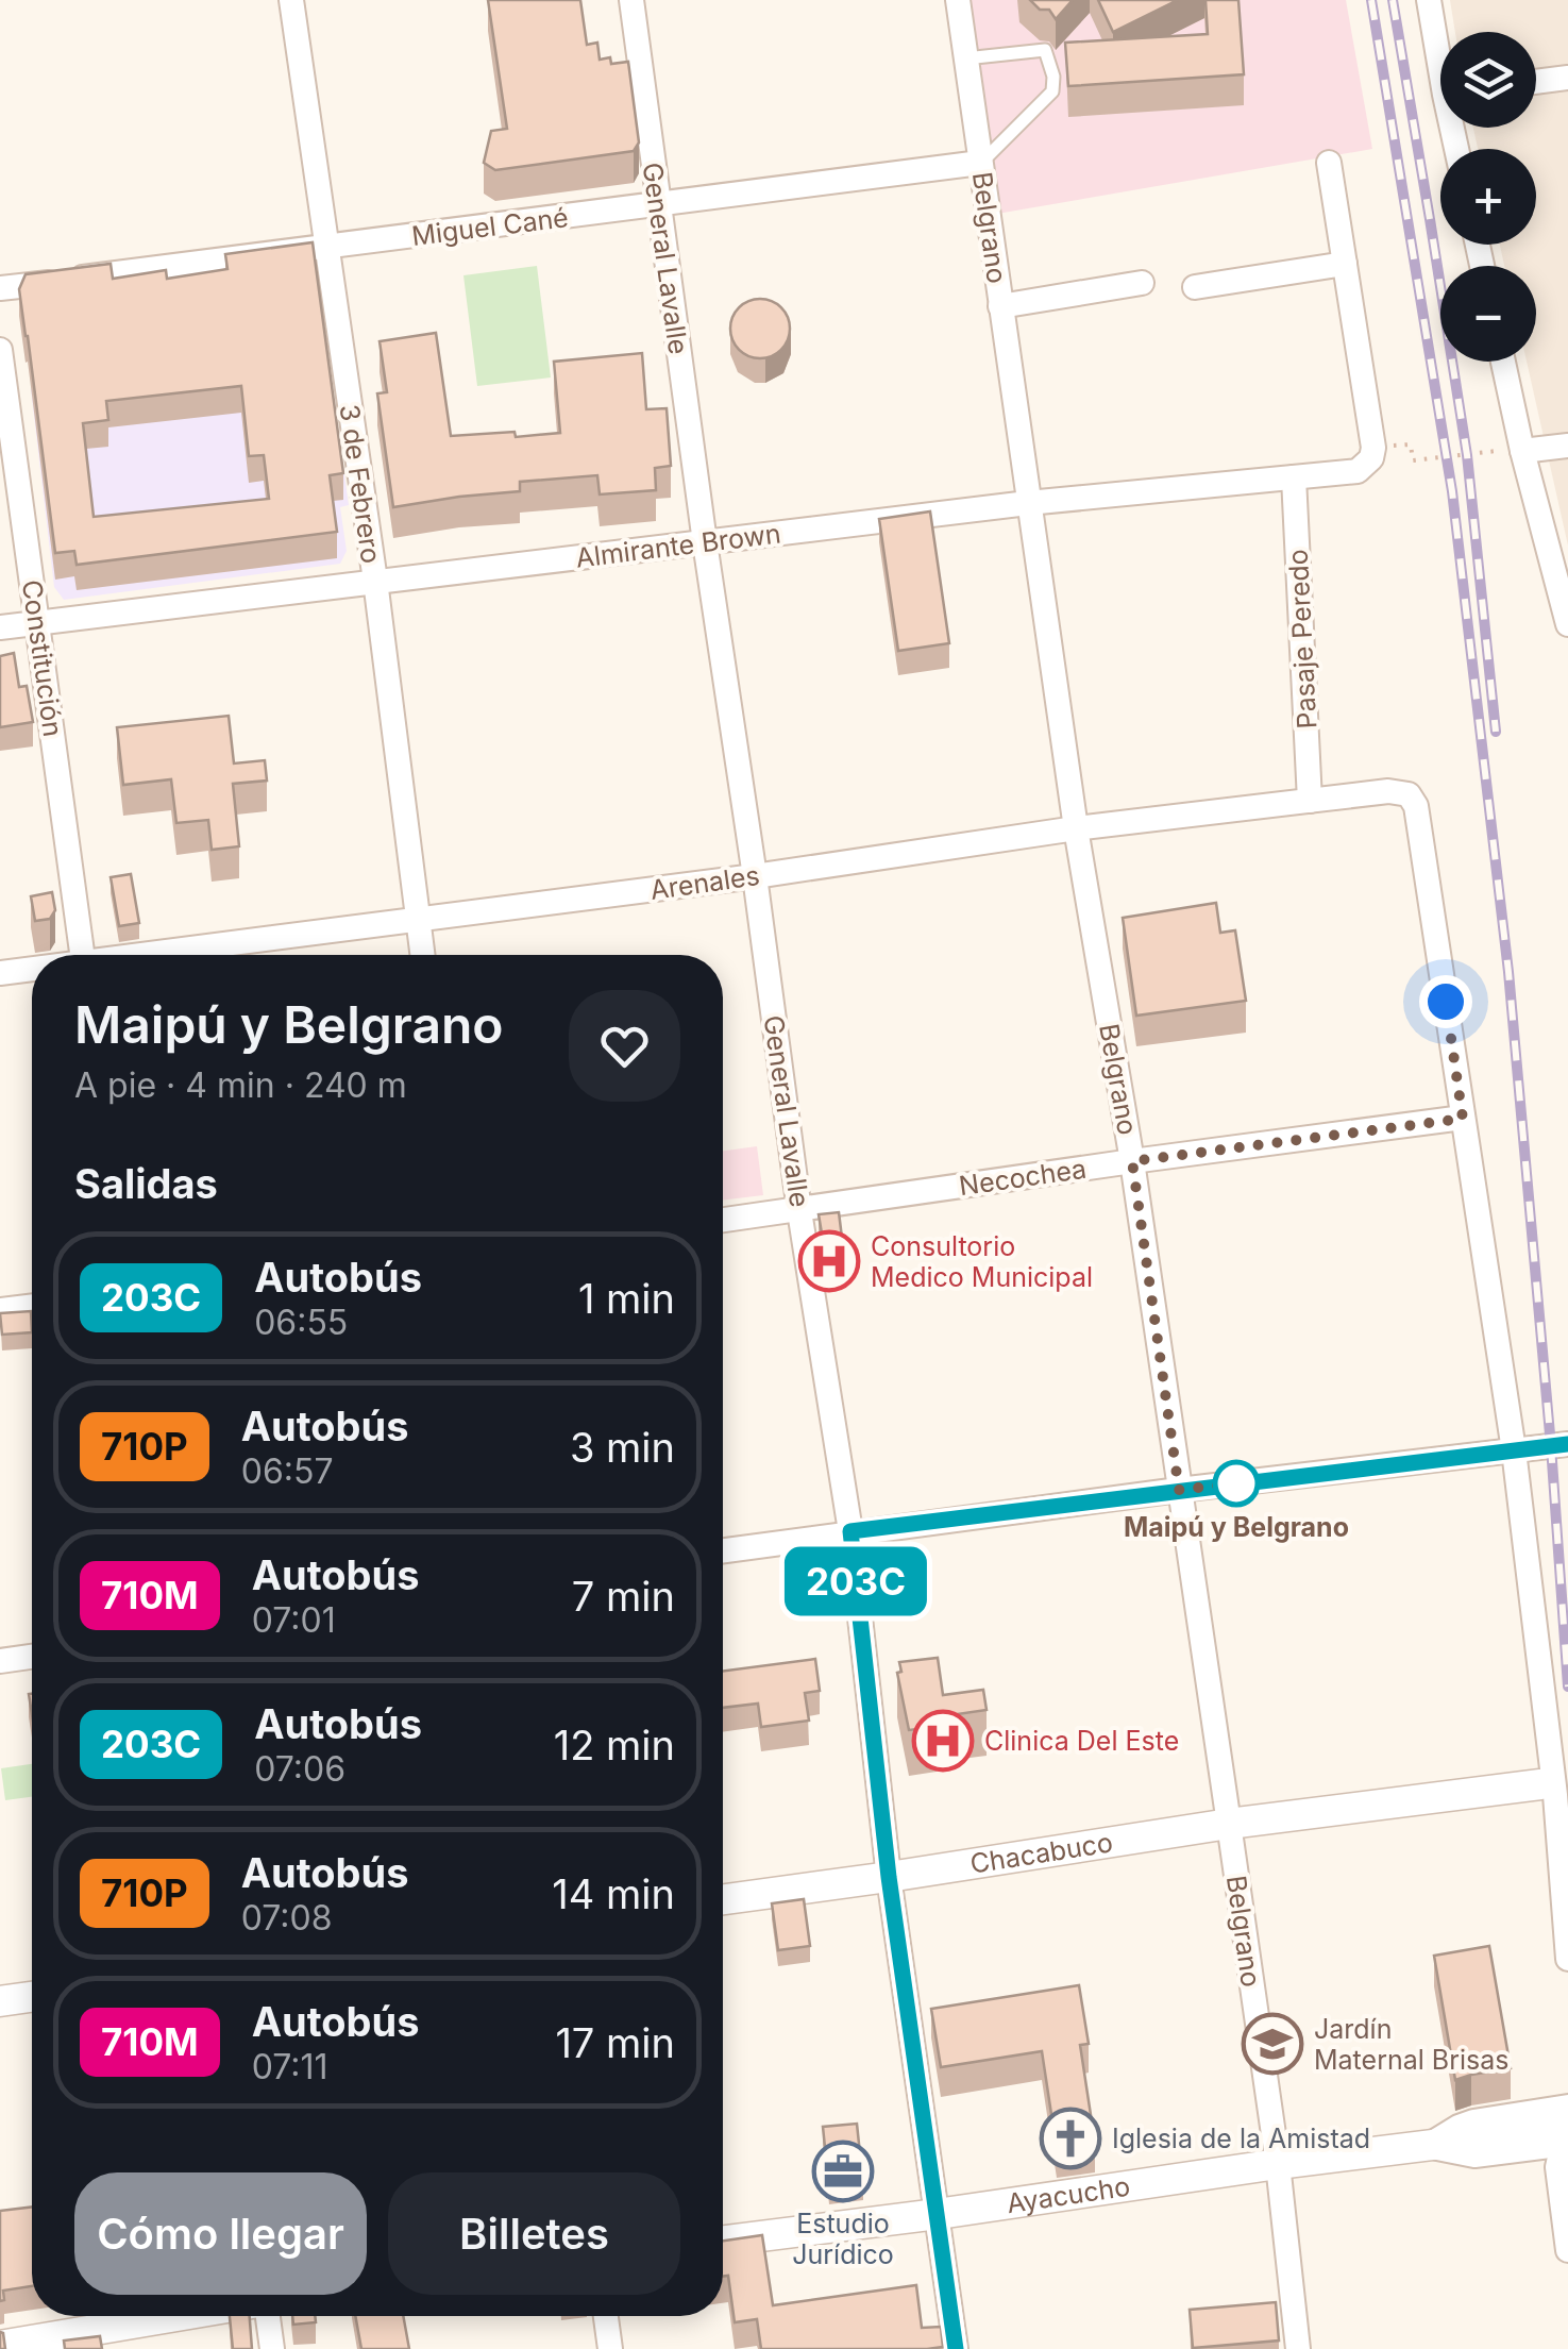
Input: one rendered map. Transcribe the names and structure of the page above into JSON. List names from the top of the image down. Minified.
{"streets":{"street":["Miguel Cané","Belgrano","General Lavalle","3 de Febrero","Almirante Brown","Pasaje Peredo","Constitución","Arenales","Necochea","Chacabuco","Ayacucho"]},"crossings":[["Miguel Cané","Belgrano"],["Miguel Cané","General Lavalle"],["Miguel Cané","3 de Febrero"],["Belgrano","Almirante Brown"],["Belgrano","Arenales"],["Belgrano","Necochea"],["Belgrano","Chacabuco"],["Belgrano","Ayacucho"],["General Lavalle","Almirante Brown"],["General Lavalle","Arenales"],["General Lavalle","Necochea"],["General Lavalle","Chacabuco"],["General Lavalle","Ayacucho"],["3 de Febrero","Almirante Brown"],["3 de Febrero","Arenales"],["Almirante Brown","Pasaje Peredo"],["Almirante Brown","Constitución"],["Pasaje Peredo","Arenales"],["Arenales","Necochea"]],"places":{"hospital":["Consultorio Medico Municipal","Clinica Del Este"],"other":["Maipú y Belgrano"],"school or university":["Jardín Maternal Brisas"],"church":["Iglesia de la Amistad"],"office":["Estudio Jurídico"]},"lines":["bus line 203C"],"page":{"on_map":"203C","map_buttons":["+","−"],"heading":[["Maipú y Belgrano","A pie · 4 min · 240 m"],"Salidas"],"list":[{"mark":"203C","name":"Autobús","note":"06:55","value":"1 min"},{"mark":"710P","name":"Autobús","note":"06:57","value":"3 min"},{"mark":"710M","name":"Autobús","note":"07:01","value":"7 min"},{"mark":"203C","name":"Autobús","note":"07:06","value":"12 min"},{"mark":"710P","name":"Autobús","note":"07:08","value":"14 min"},{"mark":"710M","name":"Autobús","note":"07:11","value":"17 min"}],"buttons":["Cómo llegar","Billetes"]}}
